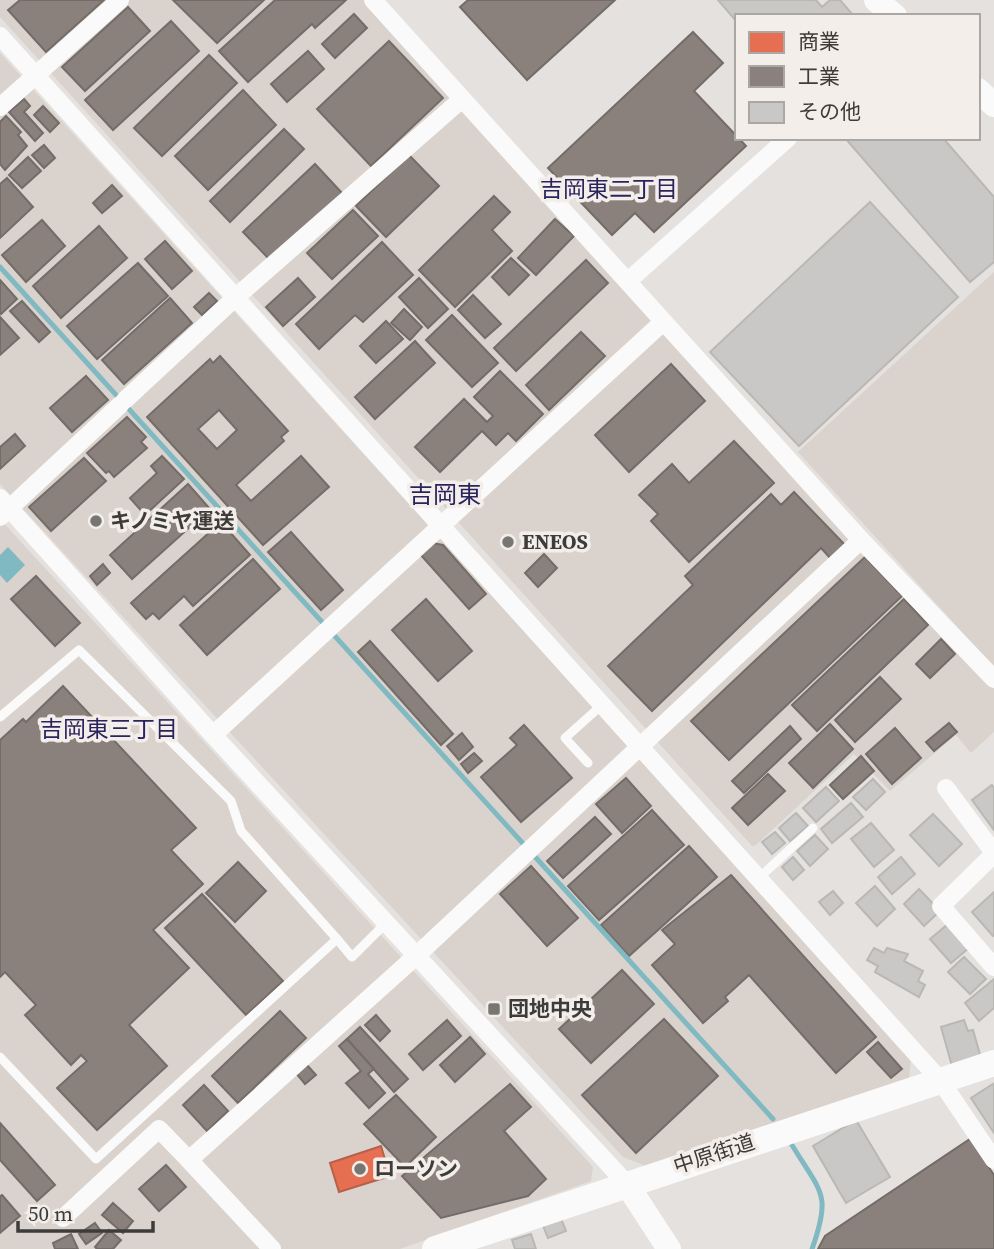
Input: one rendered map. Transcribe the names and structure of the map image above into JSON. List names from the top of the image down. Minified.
{"streets":{"main road":["中原街道"]},"districts":["吉岡東二丁目","吉岡東","吉岡東三丁目"],"places":{"other":["キノミヤ運送","ENEOS","ローソン"],"transit":["団地中央"]},"legend":["商業","工業","その他"],"scale_bar":"50 m"}
